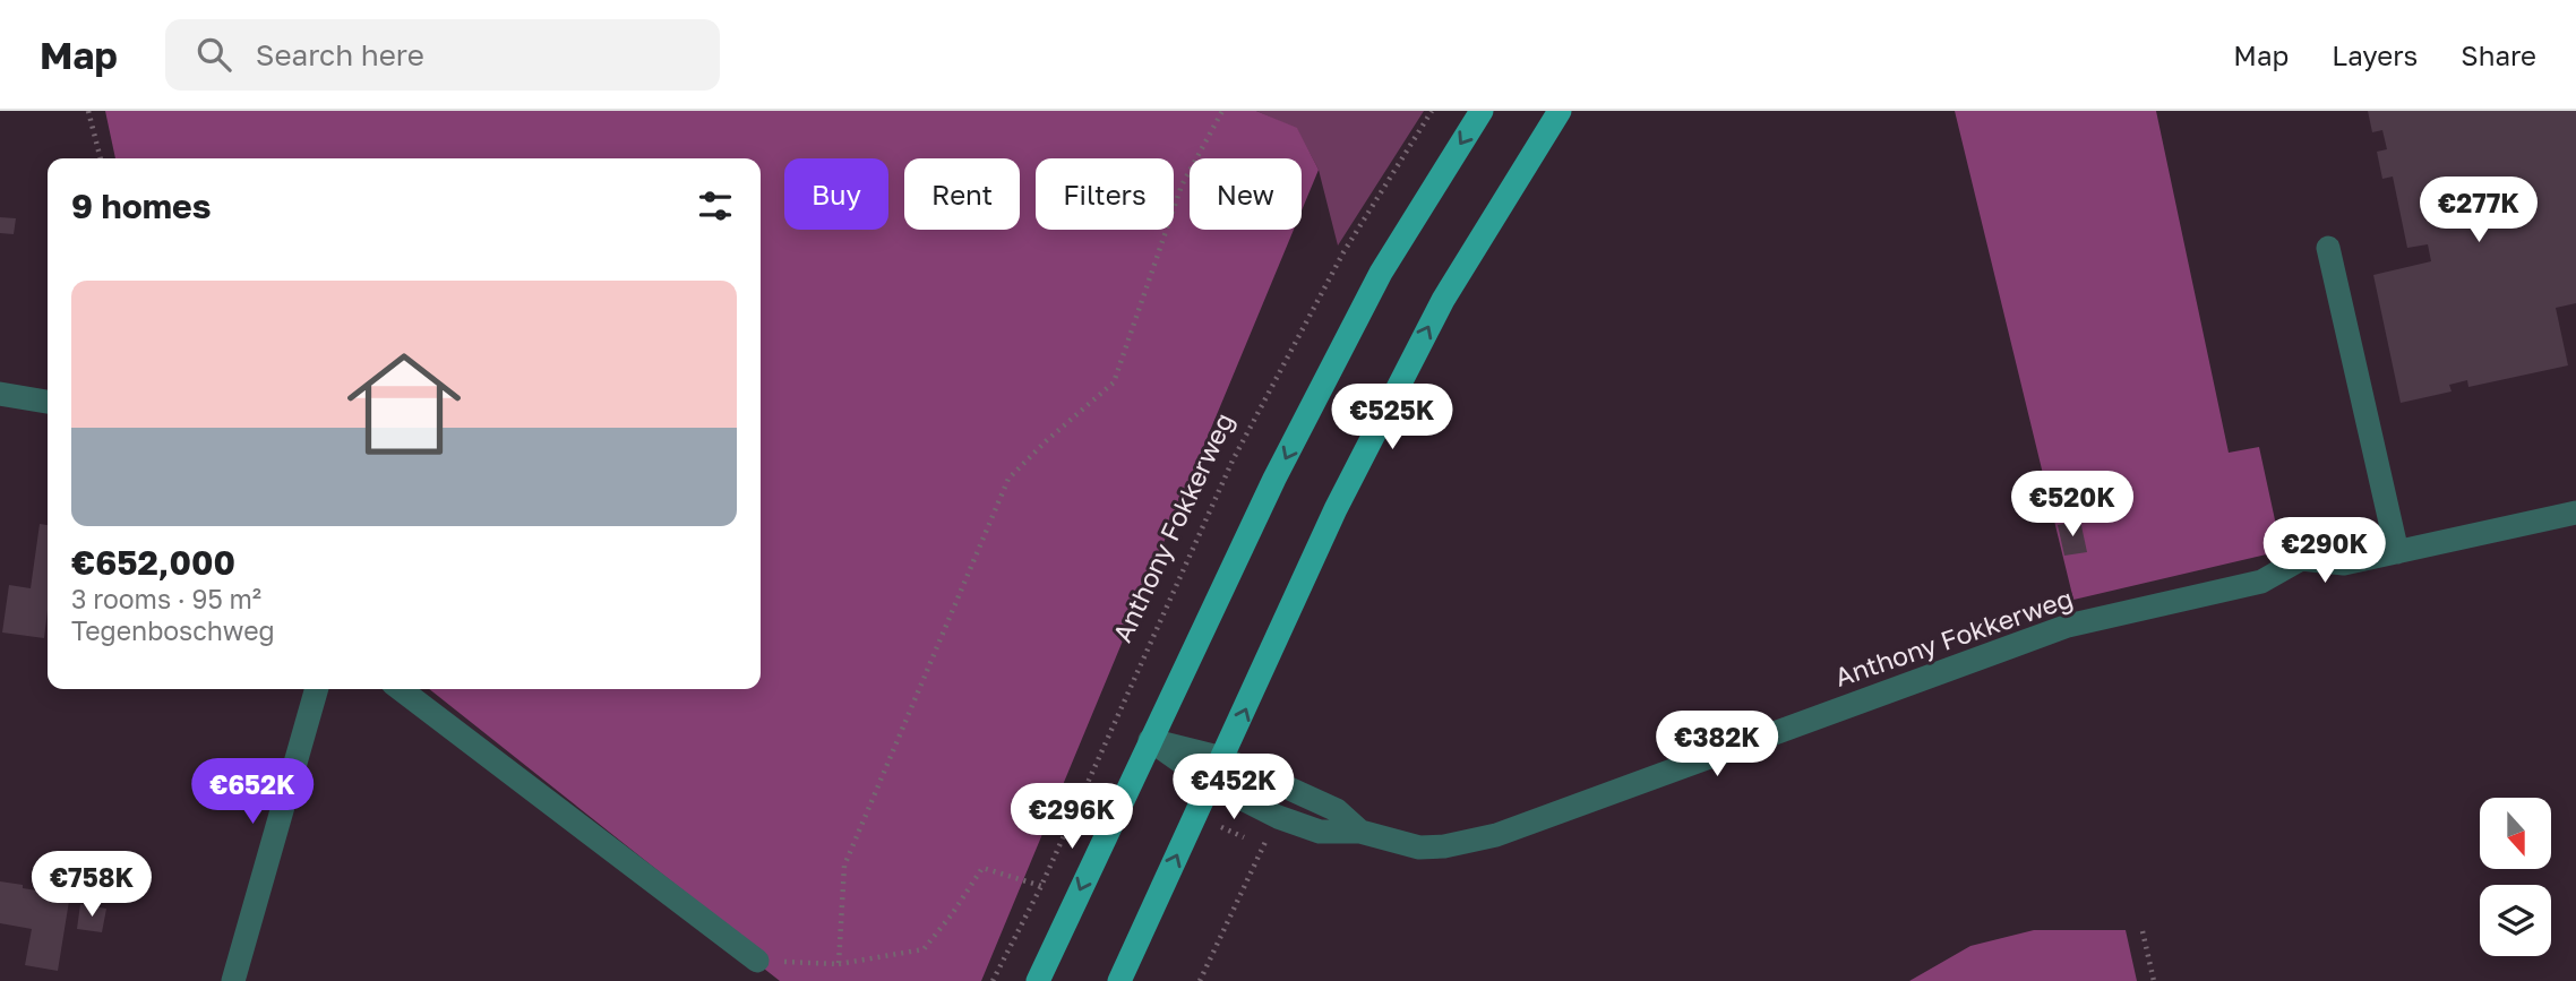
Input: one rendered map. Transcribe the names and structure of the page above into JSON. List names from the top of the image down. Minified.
{"streets":{"street":["Anthony Fokkerweg"]},"north":"bottom","page":{"header":"Map","search":"Search here","nav":["Map","Layers","Share"],"chip":["Buy","Rent","Filters","New"],"heading":"9 homes","price":["€277K","€525K","€520K","€290K","€382K","€452K","€652K","€296K","€758K"],"list":[{"name":"€652,000","note":"3 rooms · 95 m² · Tegenboschweg"}]}}
